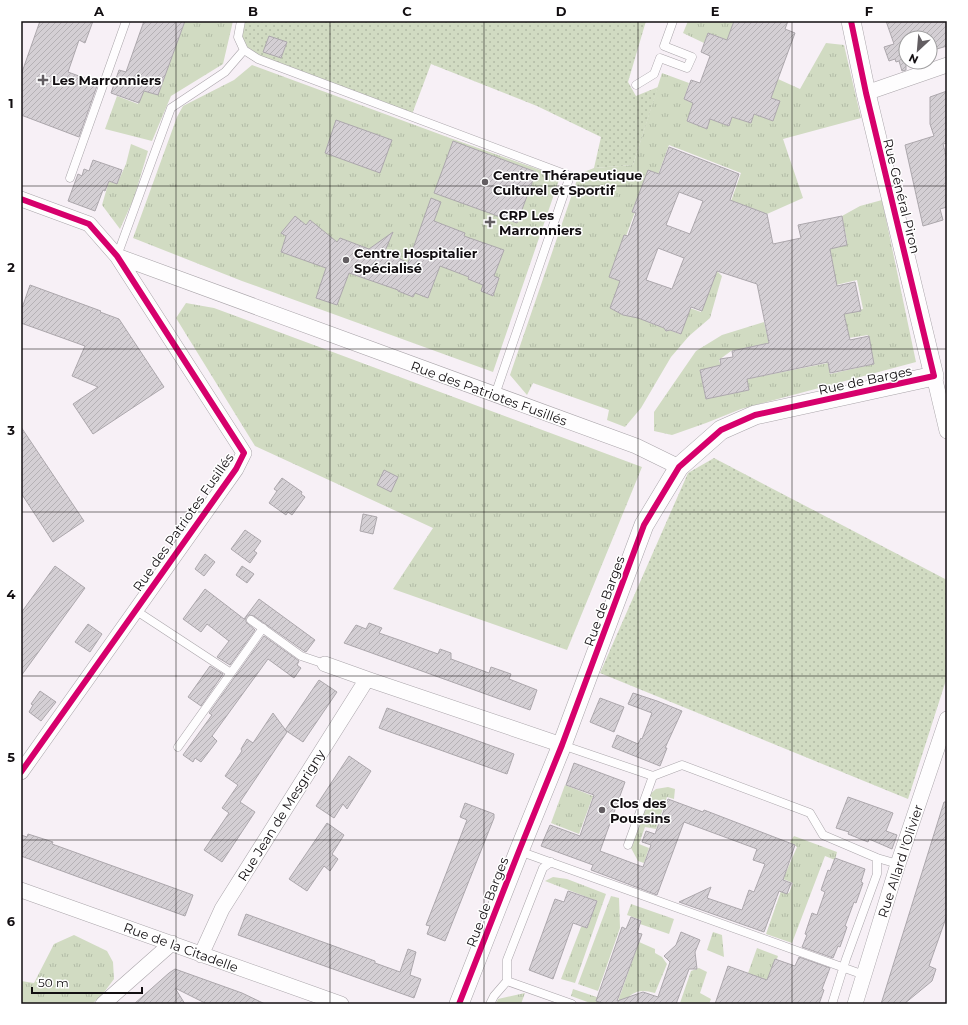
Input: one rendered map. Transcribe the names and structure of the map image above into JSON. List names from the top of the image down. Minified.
{"streets":{"street":["Rue Général Piron","Rue de Barges","Rue des Patriotes Fusillés","Rue Jean de Mesgrigny","Rue Allard l'Olivier","Rue de la Citadelle"]},"crossings":[["Rue Général Piron","Rue de Barges"],["Rue de Barges","Rue des Patriotes Fusillés"],["Rue Jean de Mesgrigny","Rue de la Citadelle"]],"places":{"health":["Les Marronniers","CRP Les Marronniers"],"other":["Centre Thérapeutique Culturel et Sportif","Centre Hospitalier Spécialisé","Clos des Poussins"]},"scale_bar":"50 m","north":"bottom left","grid":{"columns":["A","B","C","D","E","F"],"rows":["1","2","3","4","5","6"]}}
